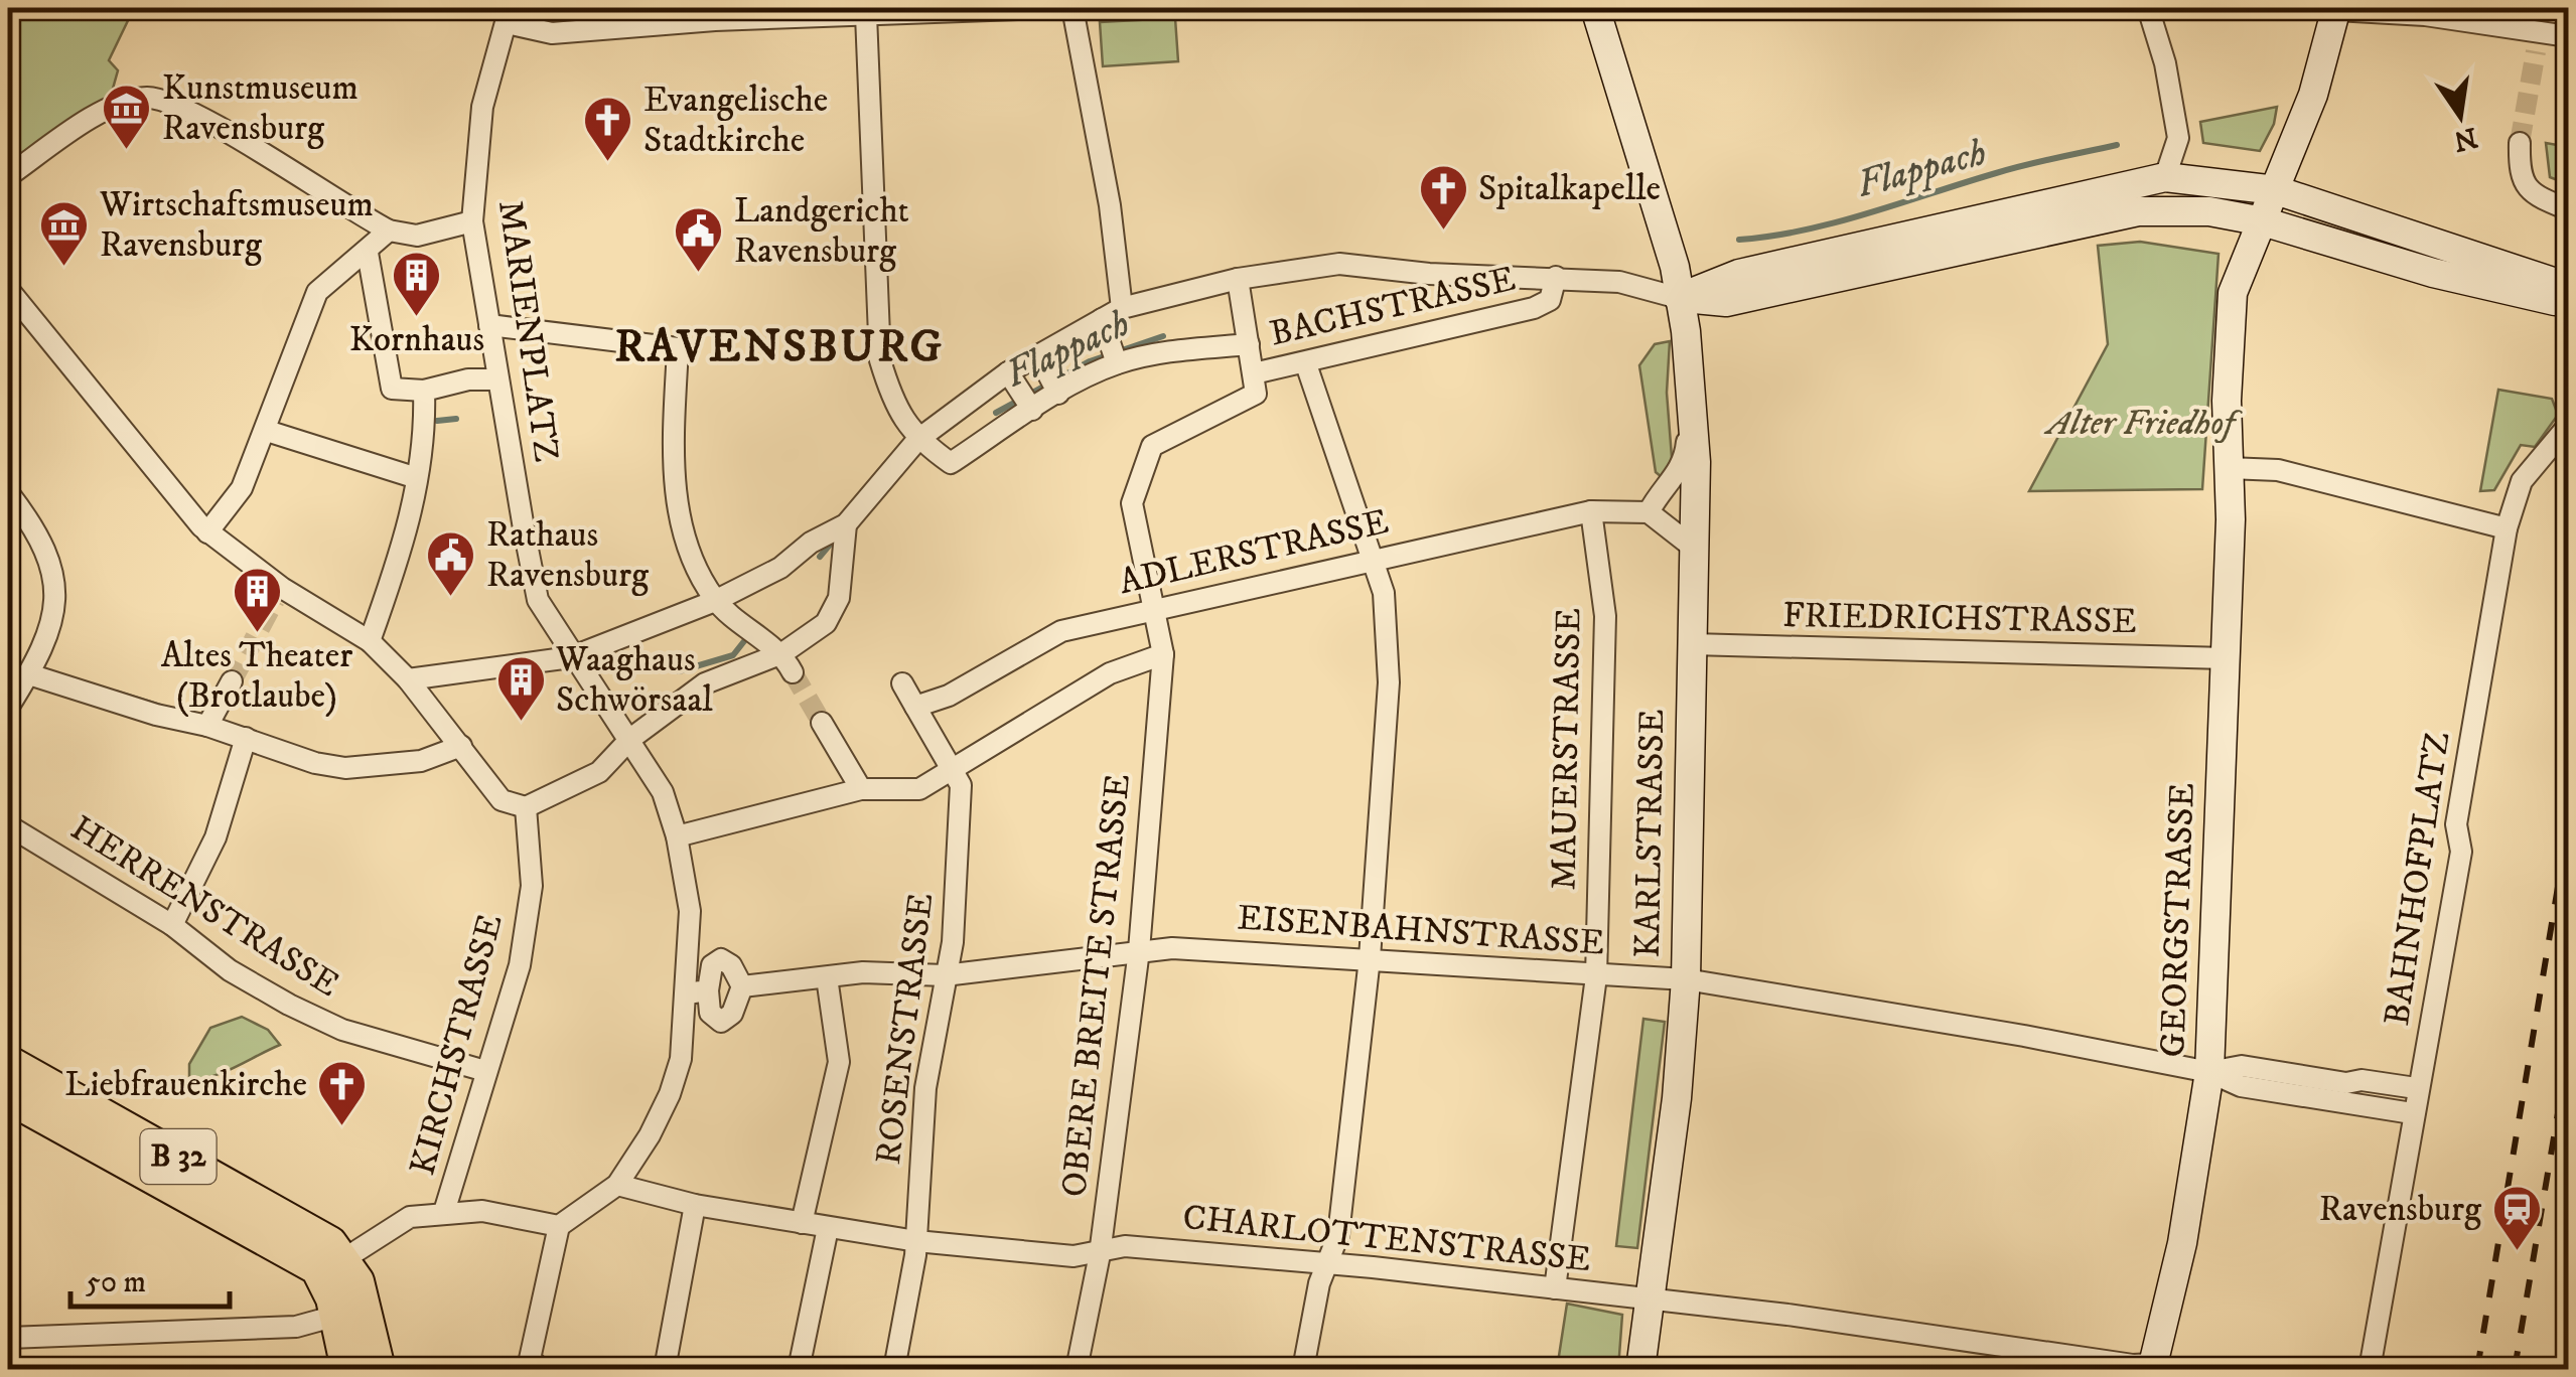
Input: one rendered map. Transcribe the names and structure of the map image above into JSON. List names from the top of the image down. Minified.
{"streets":{"main road":["KARLSTRASSE","GEORGSTRASSE","B 32"],"street":["BACHSTRASSE","MARIENPLATZ","ADLERSTRASSE","FRIEDRICHSTRASSE","MAUERSTRASSE","BAHNHOFPLATZ","HERRENSTRASSE","EISENBAHNSTRASSE","OBERE BREITE STRASSE","ROSENSTRASSE","KIRCHSTRASSE","CHARLOTTENSTRASSE"]},"crossings":[["BACHSTRASSE","KARLSTRASSE"],["BACHSTRASSE","OBERE BREITE STRASSE"],["MARIENPLATZ","CHARLOTTENSTRASSE"],["ADLERSTRASSE","MAUERSTRASSE"],["ADLERSTRASSE","OBERE BREITE STRASSE"],["ADLERSTRASSE","ROSENSTRASSE"],["FRIEDRICHSTRASSE","KARLSTRASSE"],["FRIEDRICHSTRASSE","GEORGSTRASSE"],["MAUERSTRASSE","EISENBAHNSTRASSE"],["MAUERSTRASSE","CHARLOTTENSTRASSE"],["KARLSTRASSE","EISENBAHNSTRASSE"],["KARLSTRASSE","CHARLOTTENSTRASSE"],["BAHNHOFPLATZ","EISENBAHNSTRASSE"],["HERRENSTRASSE","KIRCHSTRASSE"],["GEORGSTRASSE","EISENBAHNSTRASSE"],["GEORGSTRASSE","CHARLOTTENSTRASSE"],["EISENBAHNSTRASSE","OBERE BREITE STRASSE"],["EISENBAHNSTRASSE","ROSENSTRASSE"],["OBERE BREITE STRASSE","CHARLOTTENSTRASSE"],["ROSENSTRASSE","CHARLOTTENSTRASSE"]],"districts":["RAVENSBURG"],"water":["Flappach"],"parks":["Alter Friedhof"],"places":{"museum":["Kunstmuseum Ravensburg","Wirtschaftsmuseum Ravensburg"],"church":["Evangelische Stadtkirche","Spitalkapelle","Liebfrauenkirche"],"public building":["Landgericht Ravensburg","Rathaus Ravensburg"],"building":["Kornhaus","Altes Theater (Brotlaube)","Waaghaus Schwörsaal"],"station":["Ravensburg"]},"scale_bar":"50 m","north":"bottom"}
